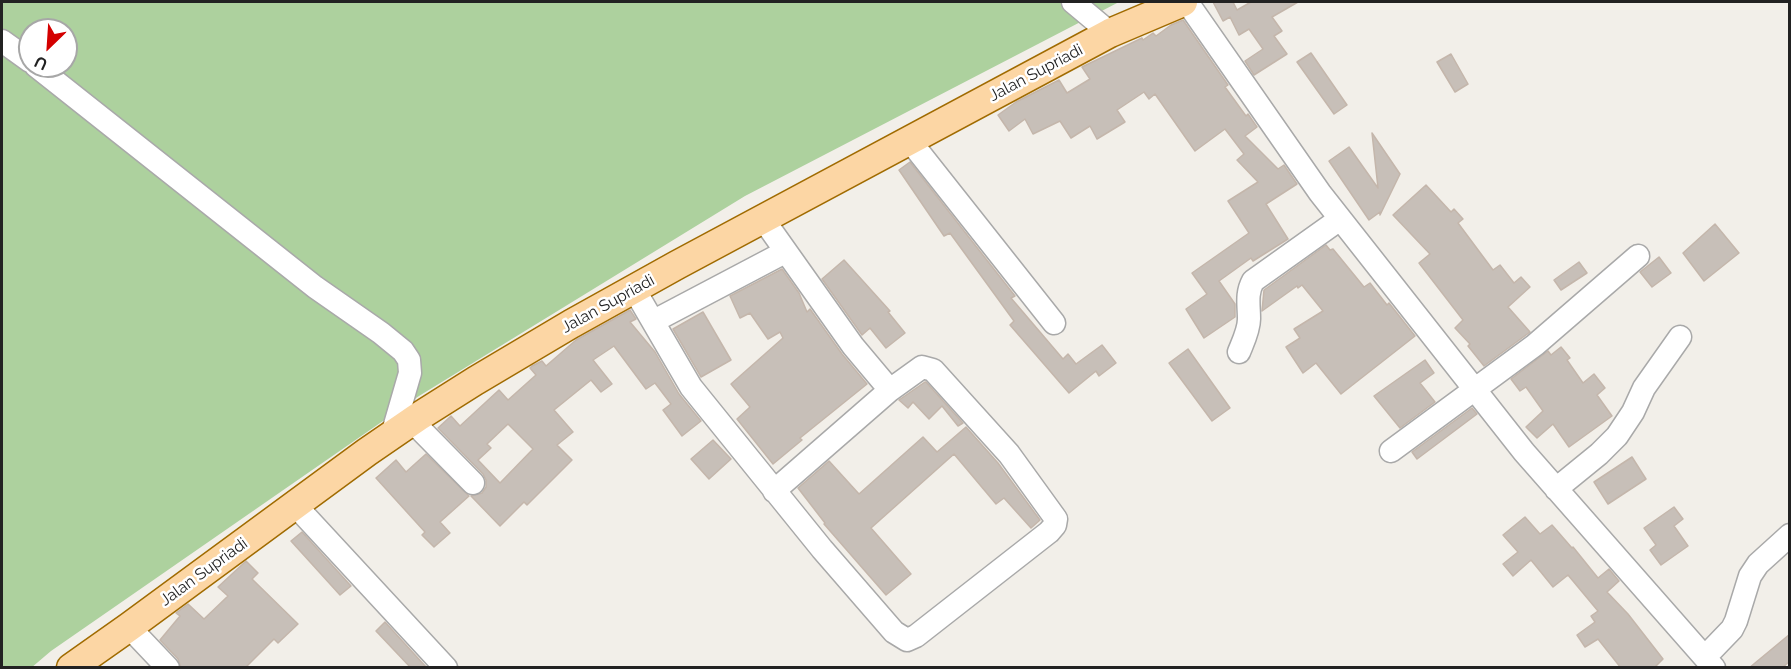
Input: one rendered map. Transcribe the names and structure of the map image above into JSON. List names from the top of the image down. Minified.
{"streets":{"main road":["Jalan Supriadi"]},"north":"bottom left"}
